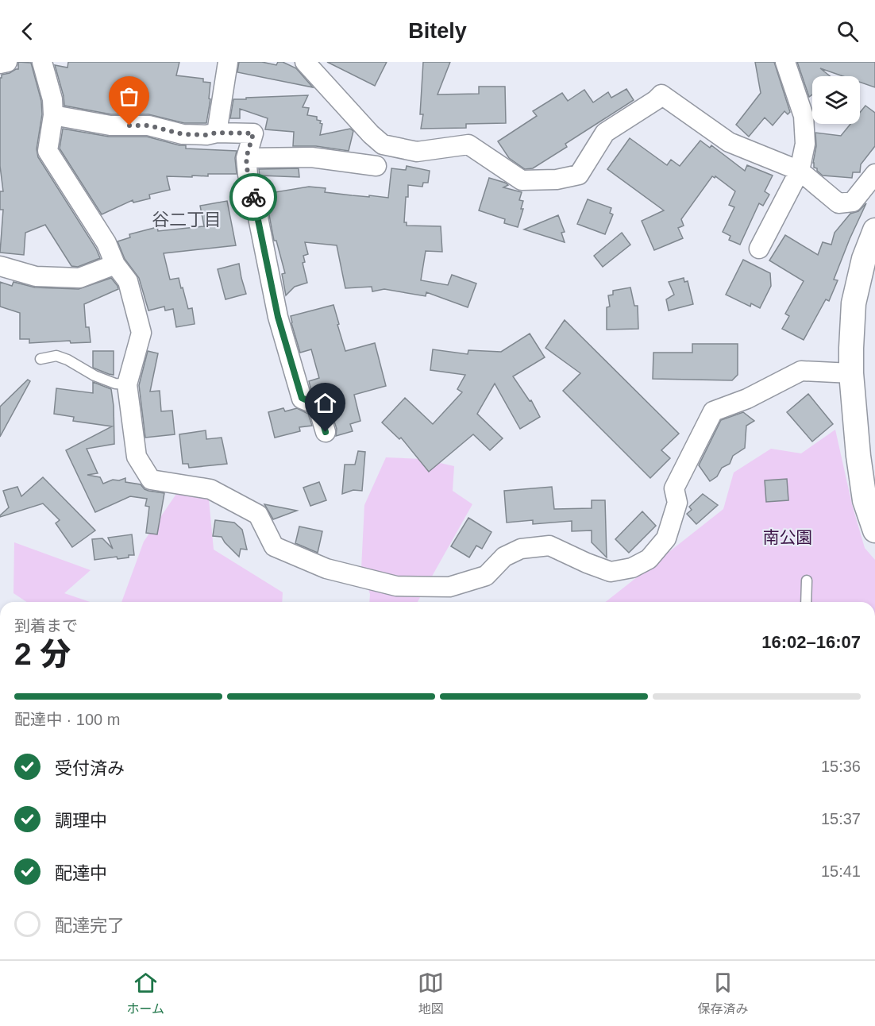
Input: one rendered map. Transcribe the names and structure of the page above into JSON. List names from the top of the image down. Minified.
{"districts":["谷二丁目"],"parks":["南公園"],"page":{"header":"Bitely","heading":["2 分","到着まで","16:02–16:07"],"bar":"配達中 · 100 m","list":[["受付済み","15:36"],["調理中","15:37"],["配達中","15:41"],"配達完了"],"tabs":["ホーム","地図","保存済み"]}}
